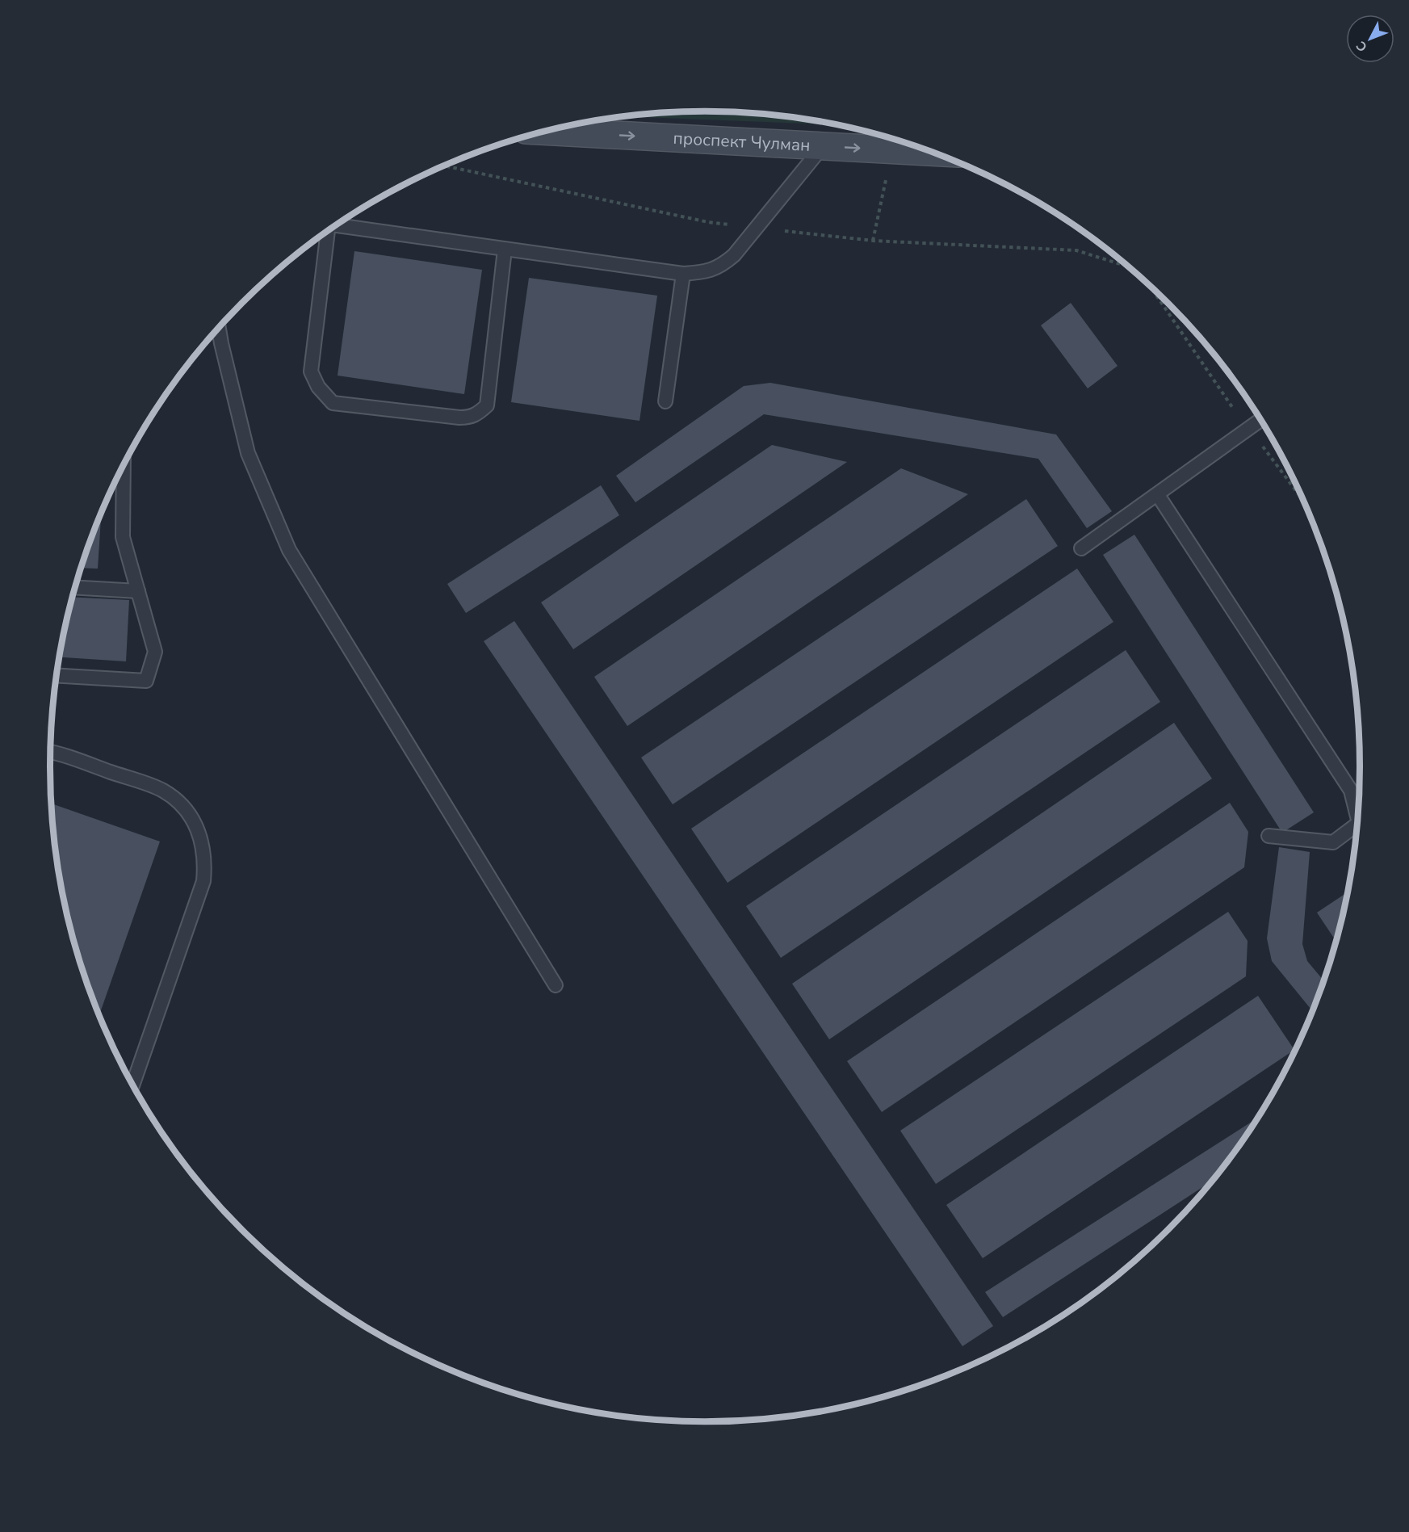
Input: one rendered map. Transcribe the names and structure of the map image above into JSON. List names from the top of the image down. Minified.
{"streets":{"main road":["проспект Чулман"]},"one_way":["проспект Чулман"],"north":"bottom left"}
